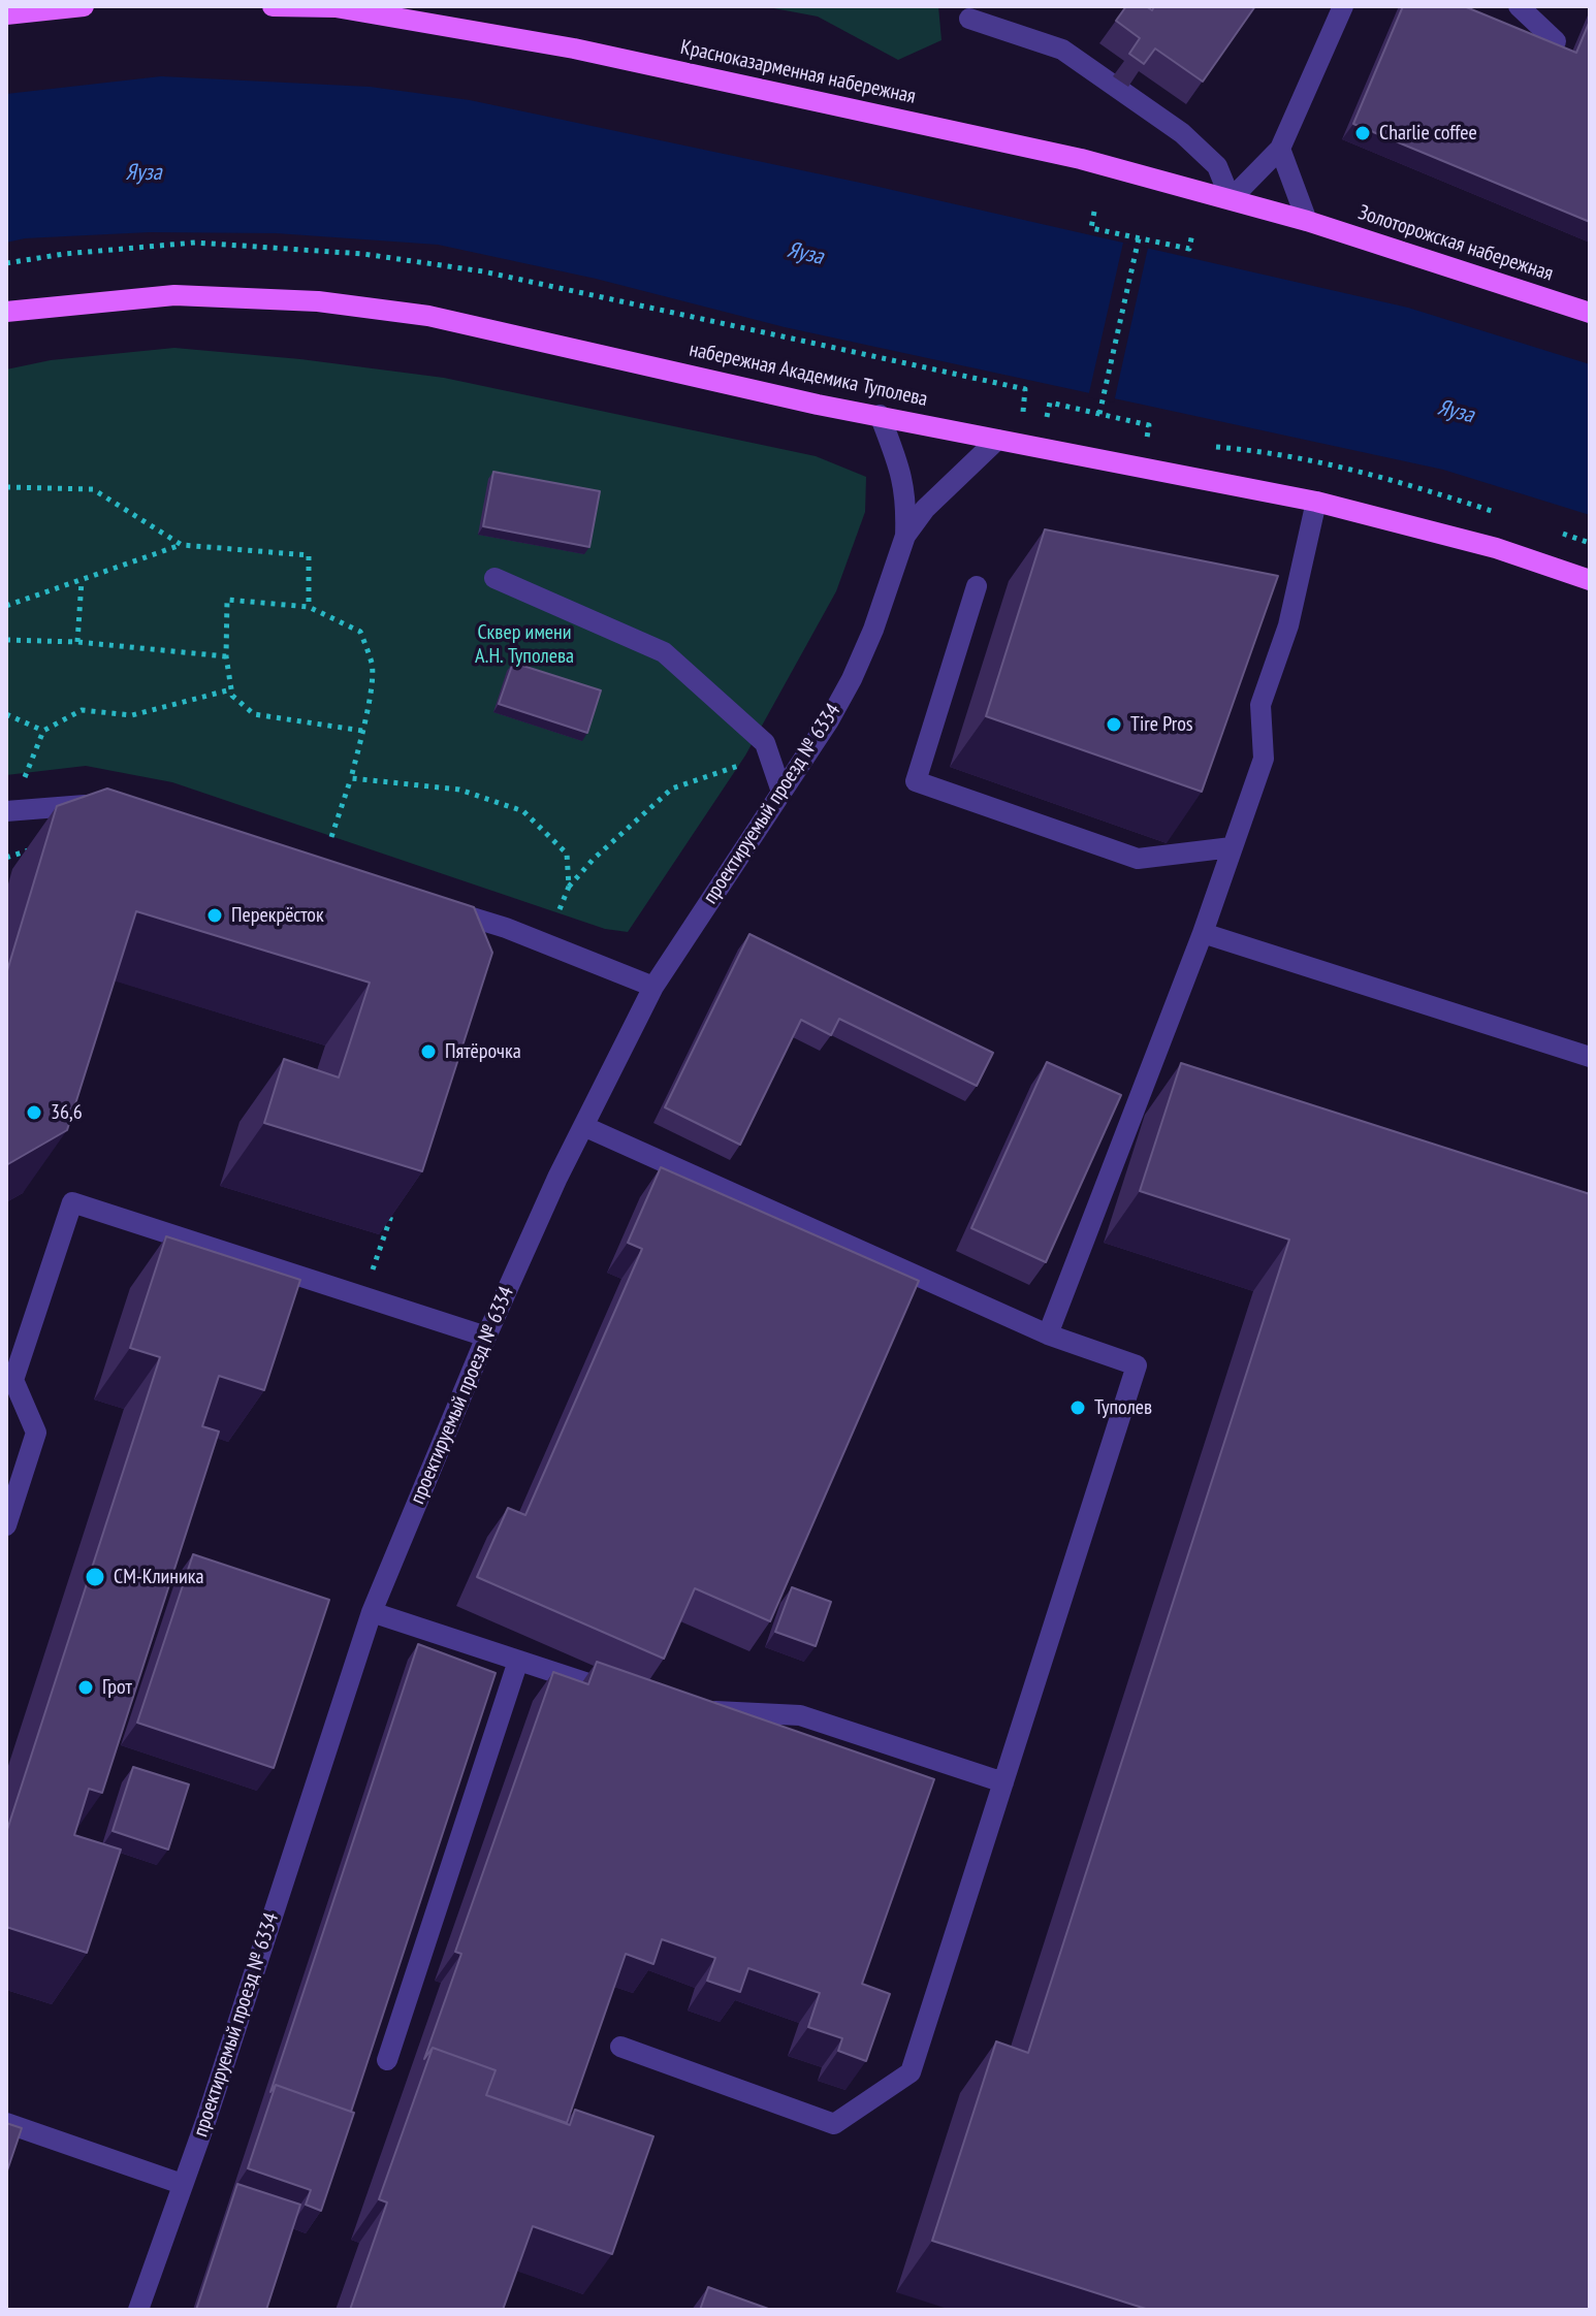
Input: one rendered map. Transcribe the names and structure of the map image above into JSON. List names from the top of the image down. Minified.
{"streets":{"main road":["Красноказарменная набережная","Золоторожская набережная","набережная Академика Туполева"],"street":["проектируемый проезд № 6334"]},"crossings":[["Красноказарменная набережная","Золоторожская набережная"],["набережная Академика Туполева","проектируемый проезд № 6334"]],"water":["Яуза"],"parks":["Сквер имени А.Н. Туполева"],"places":["Charlie coffee","Tire Pros","Перекрёсток","Пятёрочка","36,6","Туполев","СМ-Клиника","Грот"]}
